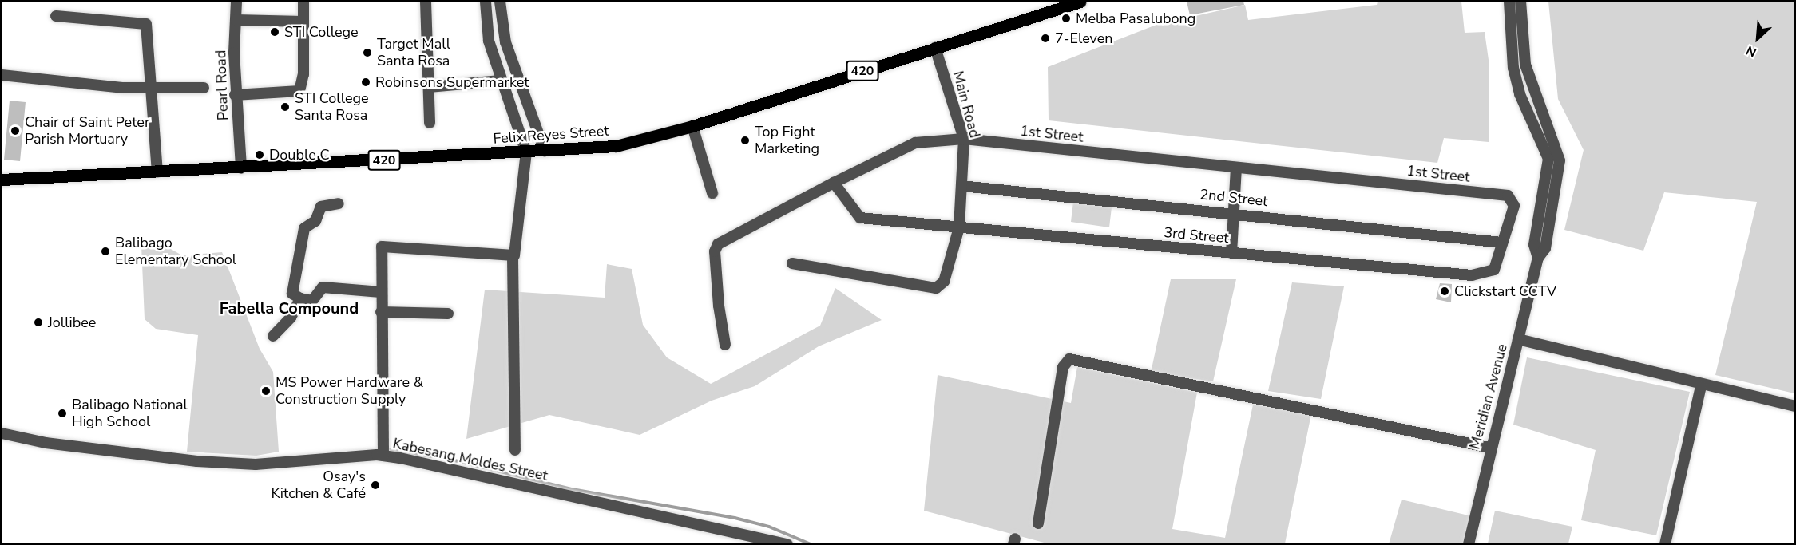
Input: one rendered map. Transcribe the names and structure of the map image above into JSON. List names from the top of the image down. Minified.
{"streets":{"main road":["420","Felix Reyes Street"],"street":["Pearl Road","Main Road","1st Street","2nd Street","3rd Street","Meridian Avenue","Kabesang Moldes Street"]},"crossings":[["Pearl Road","Felix Reyes Street"],["Main Road","1st Street"],["Main Road","Felix Reyes Street"],["Main Road","2nd Street"],["Main Road","3rd Street"],["1st Street","3rd Street"],["2nd Street","3rd Street"]],"districts":["Fabella Compound"],"places":["Melba Pasalubong","STI College","7-Eleven","Target Mall Santa Rosa","Robinsons Supermarket","STI College Santa Rosa","Chair of Saint Peter Parish Mortuary","Top Fight Marketing","Double C","Balibago Elementary School","Clickstart CCTV","Jollibee","MS Power Hardware & Construction Supply","Balibago National High School","Osay's Kitchen & Café"],"north":"bottom left"}
